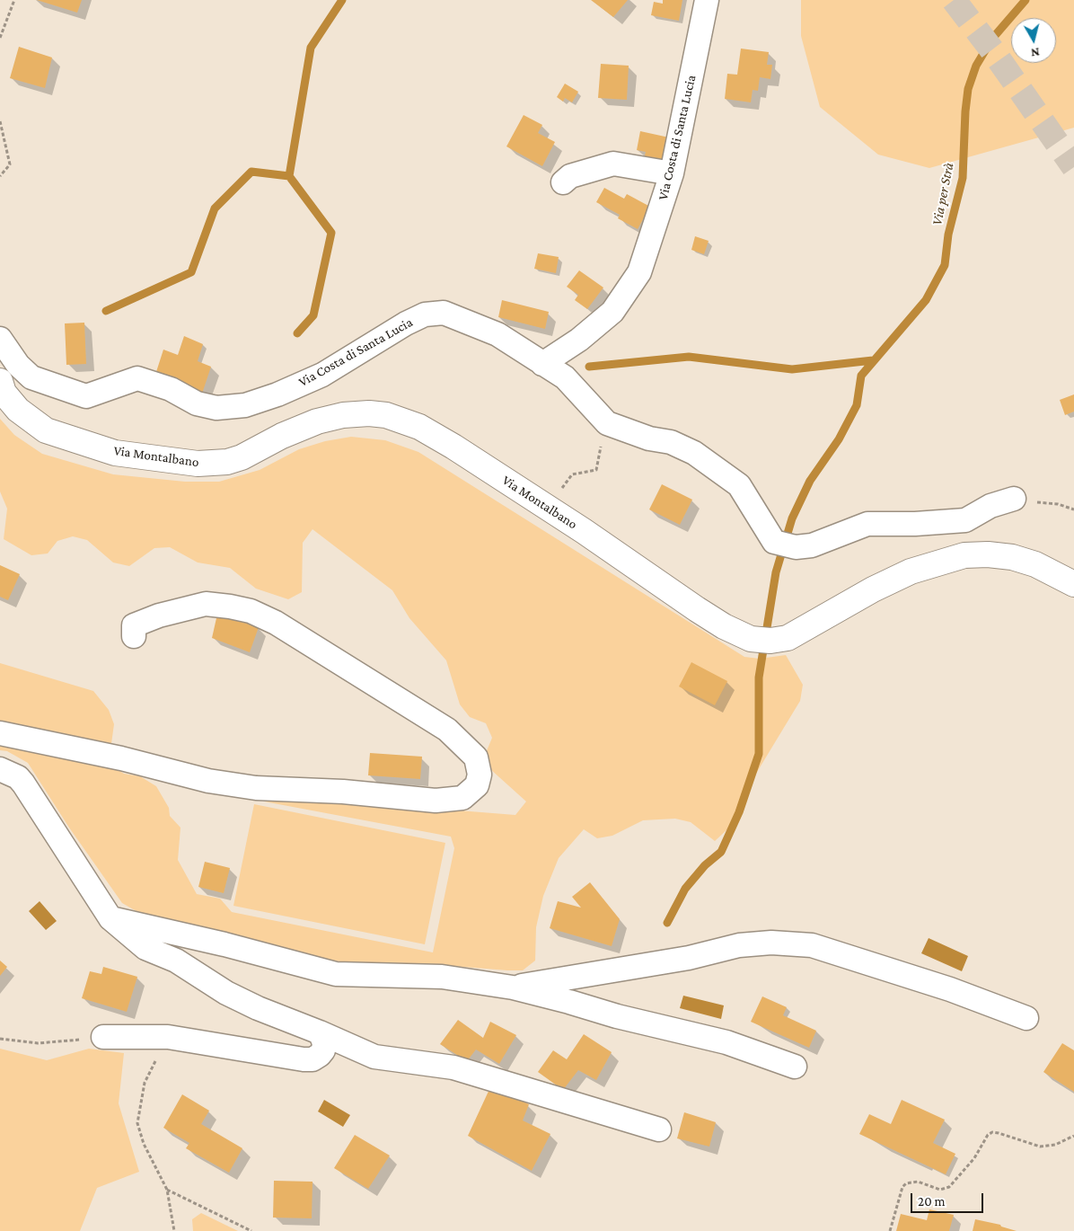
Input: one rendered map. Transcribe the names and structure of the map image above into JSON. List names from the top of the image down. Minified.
{"streets":{"street":["Via Costa di Santa Lucia","Via Montalbano"]},"water":["Via per Strà"],"scale_bar":"20 m","north":"bottom"}
